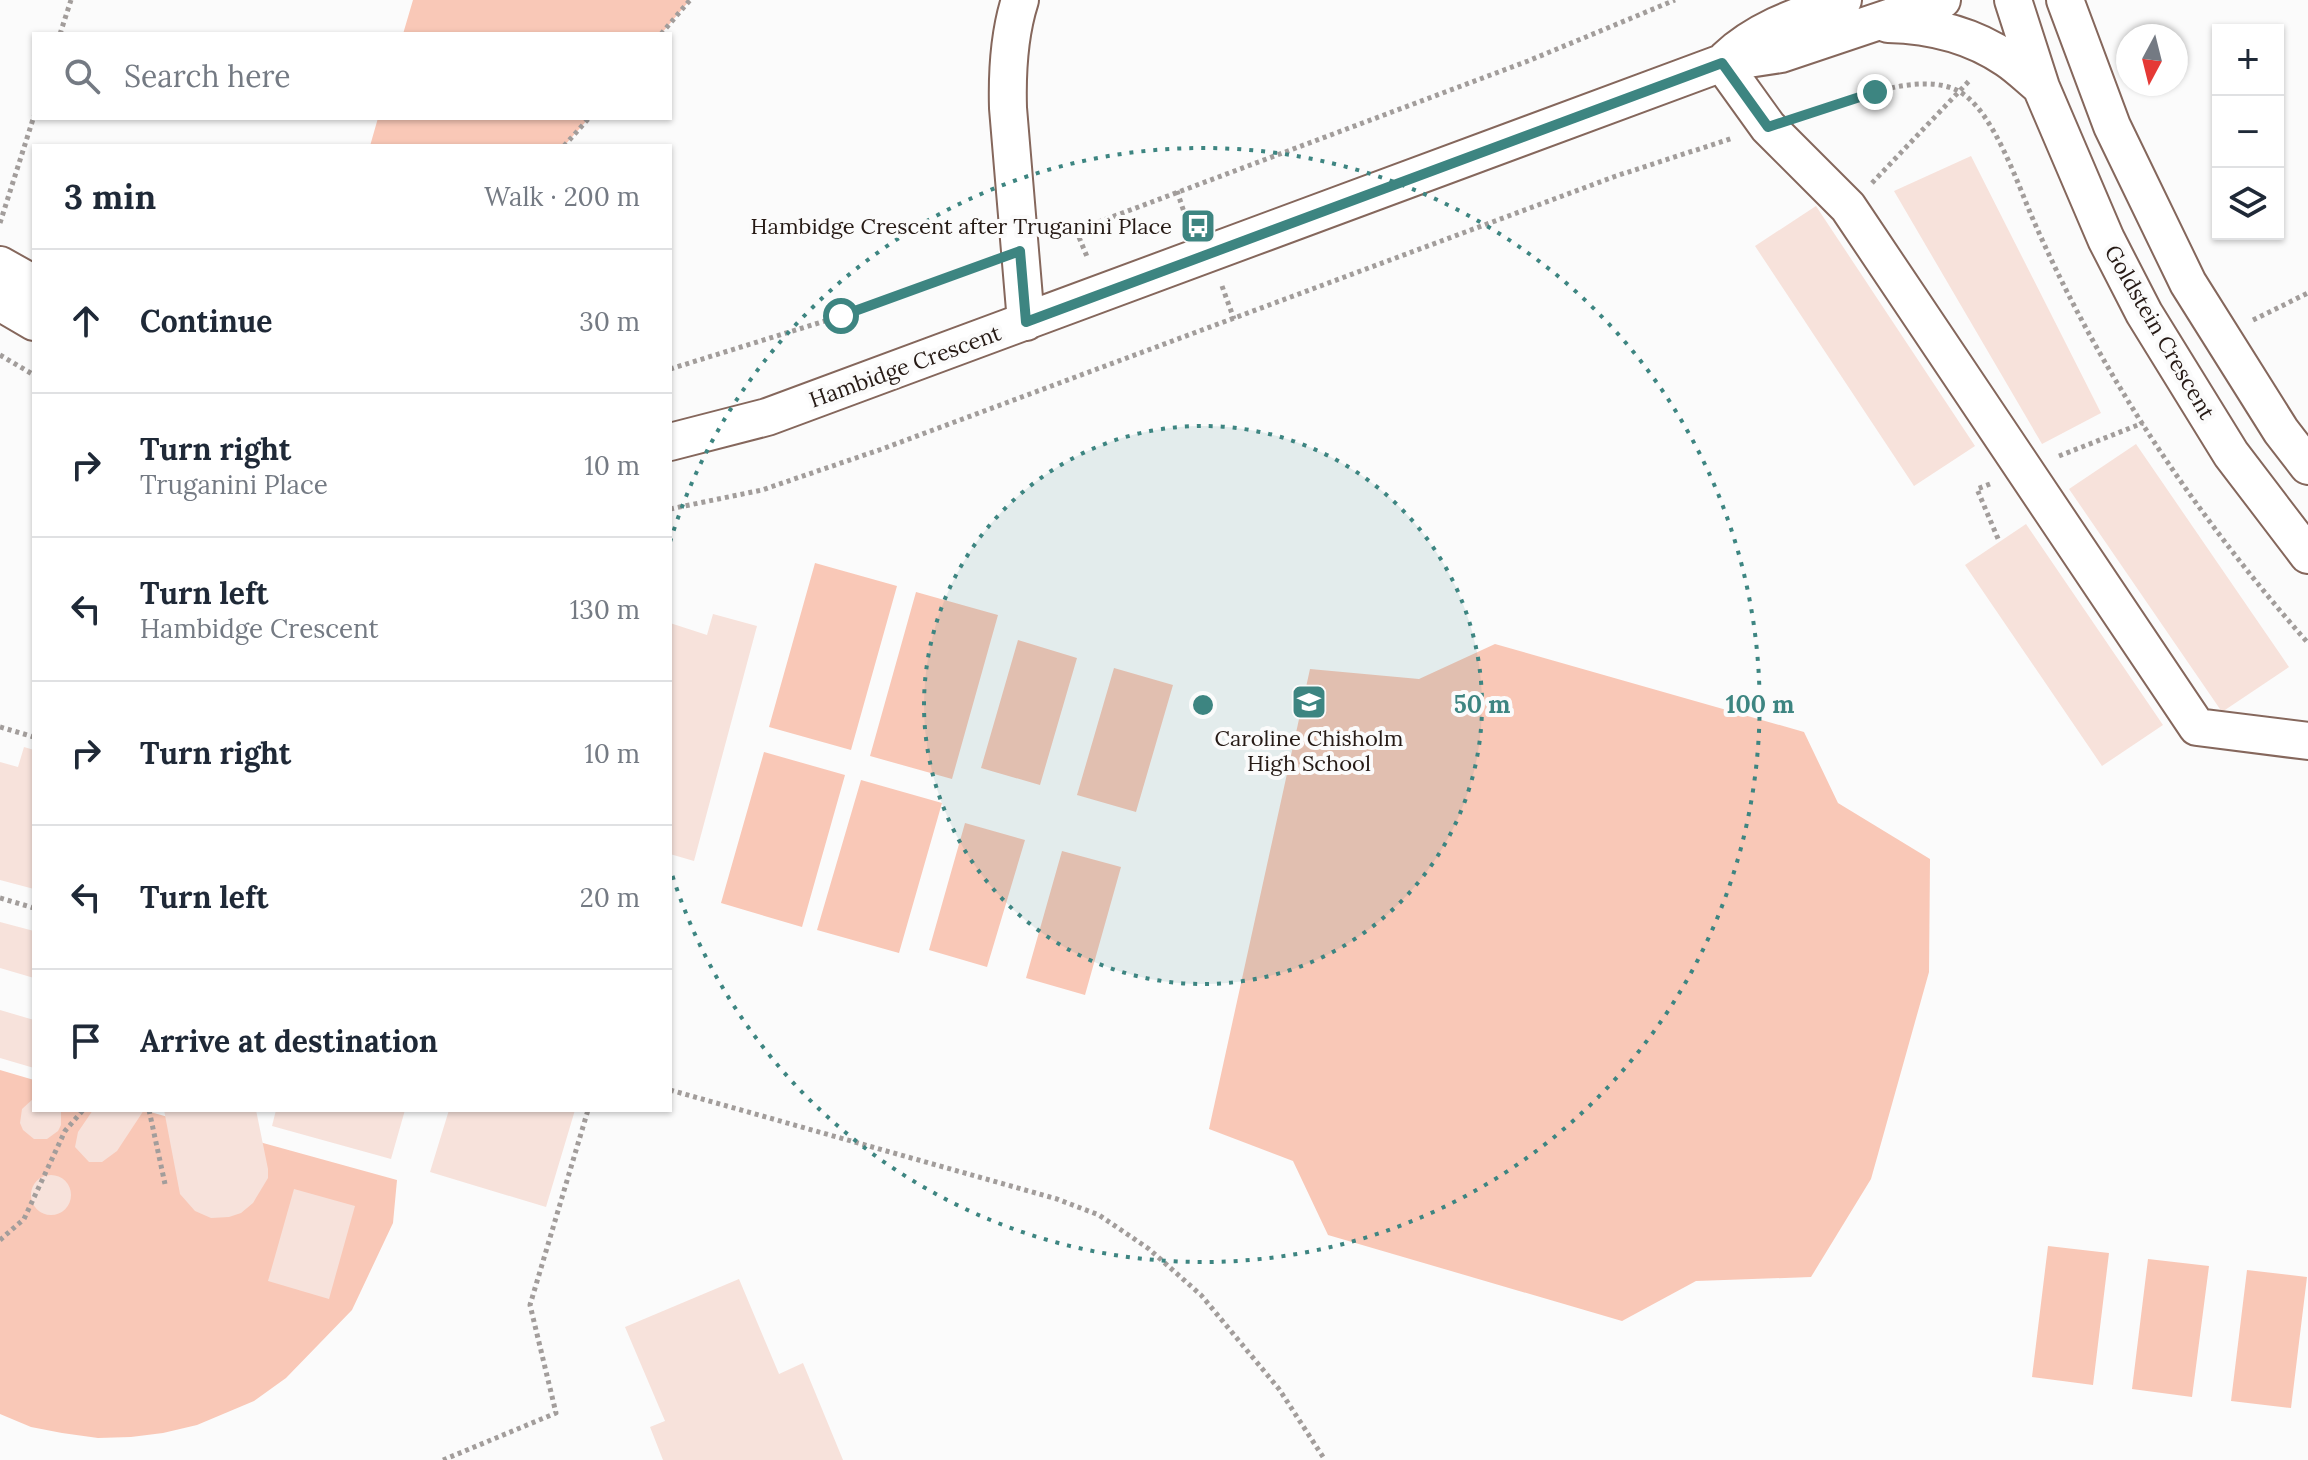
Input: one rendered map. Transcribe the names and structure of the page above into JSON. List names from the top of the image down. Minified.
{"streets":{"street":["Goldstein Crescent","Hambidge Crescent"]},"places":{"bus stop":["Hambidge Crescent after Truganini Place"],"school or university":["Caroline Chisholm High School"]},"north":"bottom","page":{"map_buttons":["+","−"],"search":"Search here","heading":["3 min","Walk · 200 m"],"list":[["Continue","30 m"],["Turn right","Truganini Place","10 m"],["Turn left","Hambidge Crescent","130 m"],["Turn right","10 m"],["Turn left","20 m"],"Arrive at destination"]},"rings":["50 m","100 m"]}
